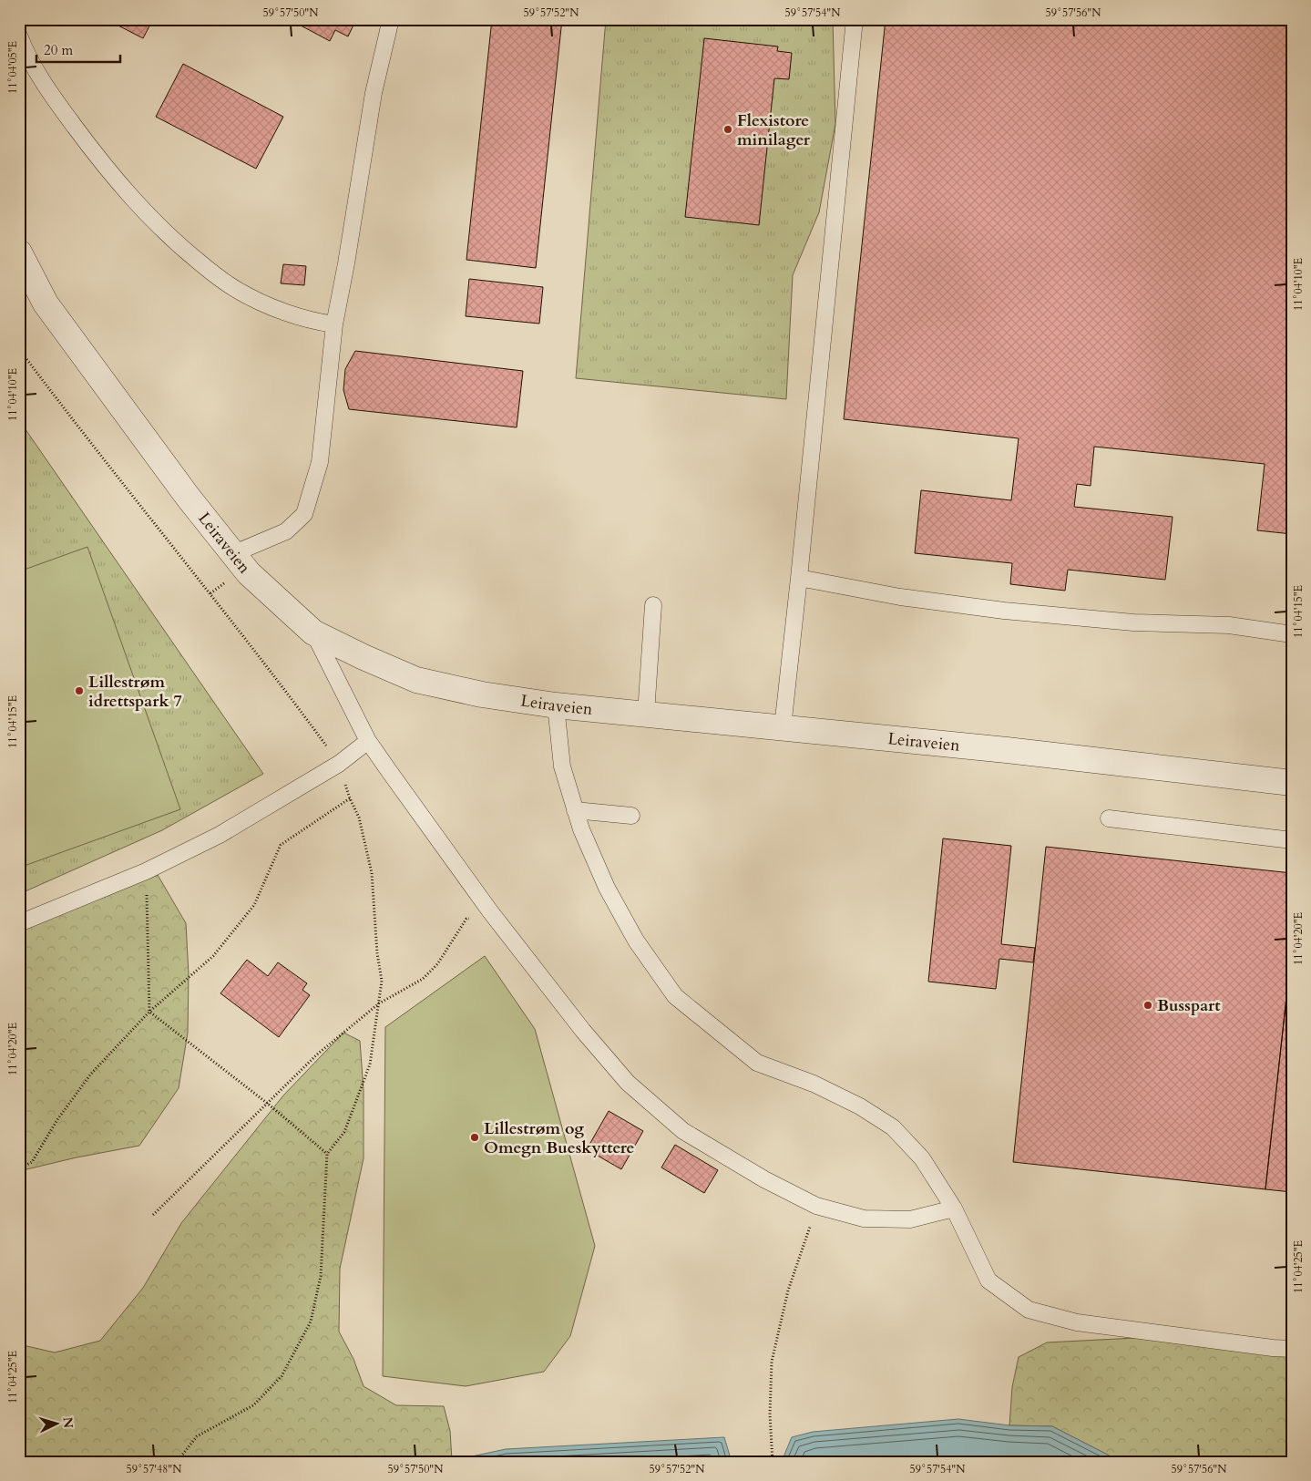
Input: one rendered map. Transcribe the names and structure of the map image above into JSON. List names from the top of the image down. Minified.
{"streets":{"street":["Leiraveien"]},"places":["Flexistore minilager","Lillestrøm idrettspark 7","Busspart","Lillestrøm og Omegn Bueskyttere"],"scale_bar":"20 m","north":"right","coordinates":["59°57'50\"N","59°57'52\"N","59°57'54\"N","59°57'56\"N","11°04'05\"E","11°04'10\"E","11°04'15\"E","11°04'20\"E","11°04'25\"E","59°57'48\"N"]}
